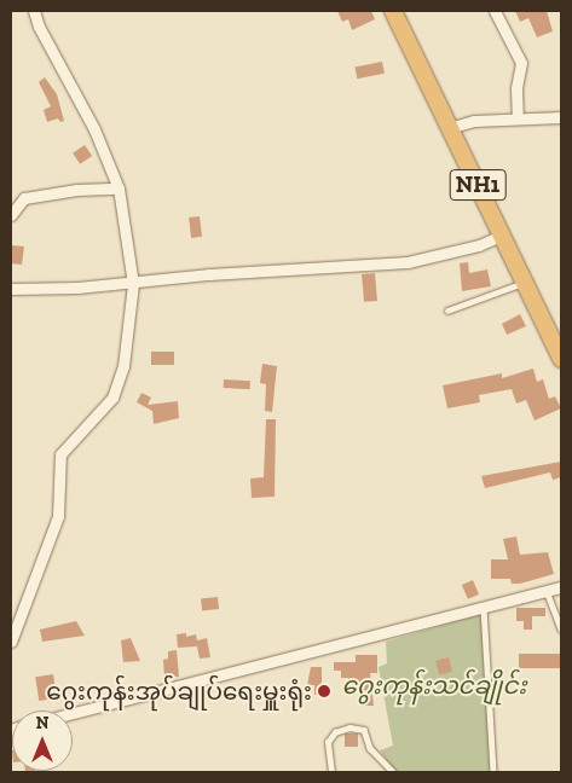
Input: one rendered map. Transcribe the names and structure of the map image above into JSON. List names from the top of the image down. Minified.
{"streets":{"highway":["NH1"]},"parks":["ဂွေးကုန်းသင်ချိုင်း"],"places":["ဂွေးကုန်းအုပ်ချုပ်ရေးမှူးရုံး"],"north":"top"}
